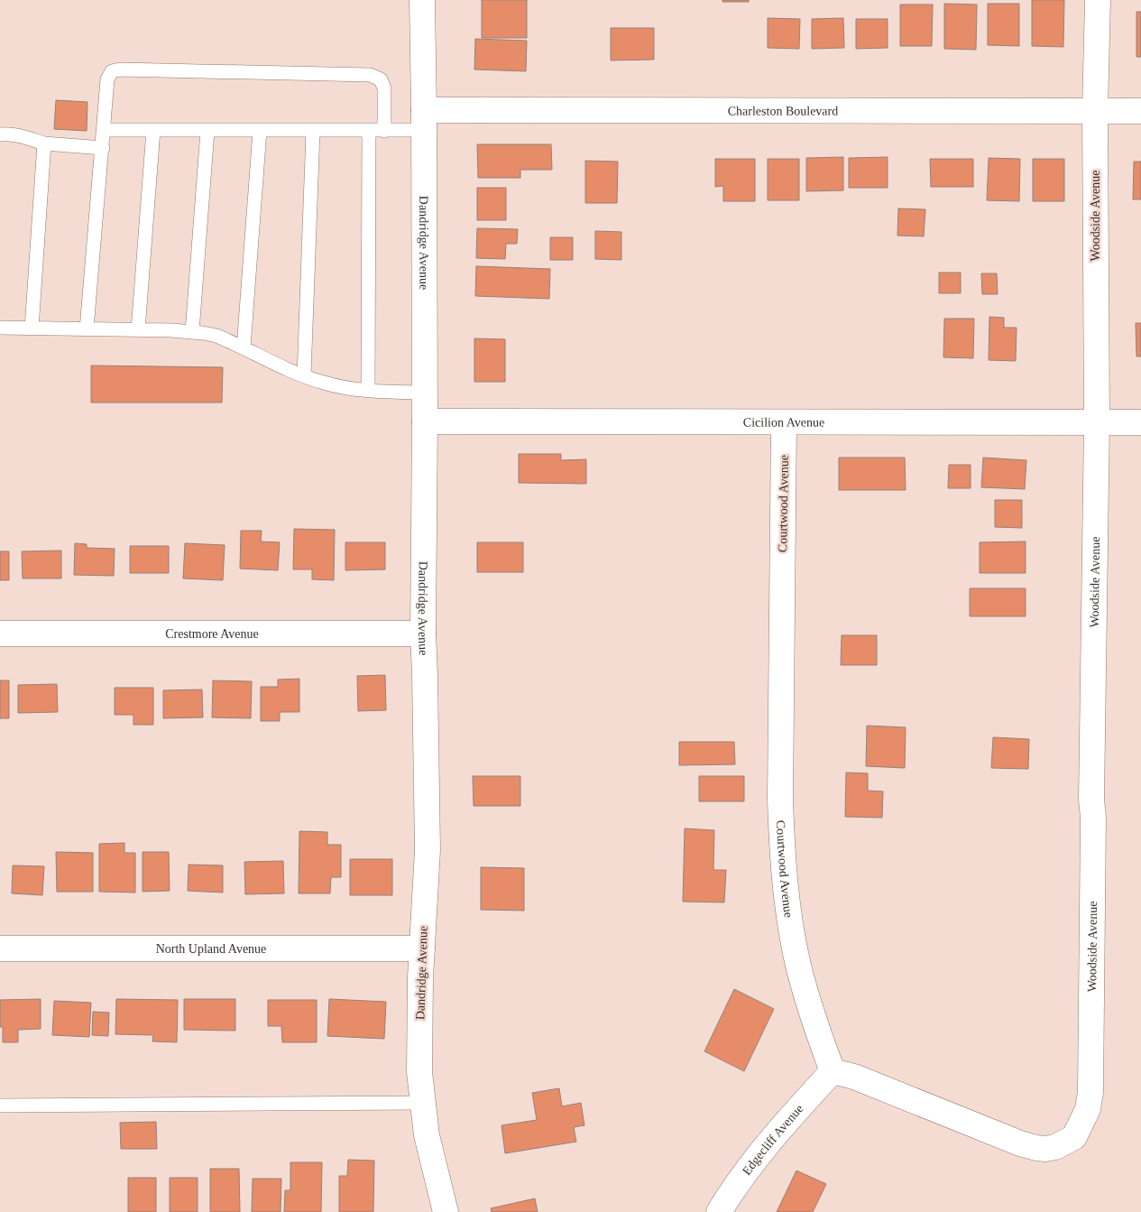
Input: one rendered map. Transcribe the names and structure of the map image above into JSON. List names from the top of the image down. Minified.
{"streets":{"street":["Charleston Boulevard","Woodside Avenue","Dandridge Avenue","Cicilion Avenue","Courtwood Avenue","Crestmore Avenue","North Upland Avenue","Edgecliff Avenue"]},"crossings":[["Charleston Boulevard","Woodside Avenue"],["Charleston Boulevard","Dandridge Avenue"],["Woodside Avenue","Cicilion Avenue"],["Woodside Avenue","Courtwood Avenue"],["Woodside Avenue","Edgecliff Avenue"],["Dandridge Avenue","Cicilion Avenue"],["Dandridge Avenue","Crestmore Avenue"],["Dandridge Avenue","North Upland Avenue"],["Cicilion Avenue","Courtwood Avenue"],["Courtwood Avenue","Edgecliff Avenue"]]}
